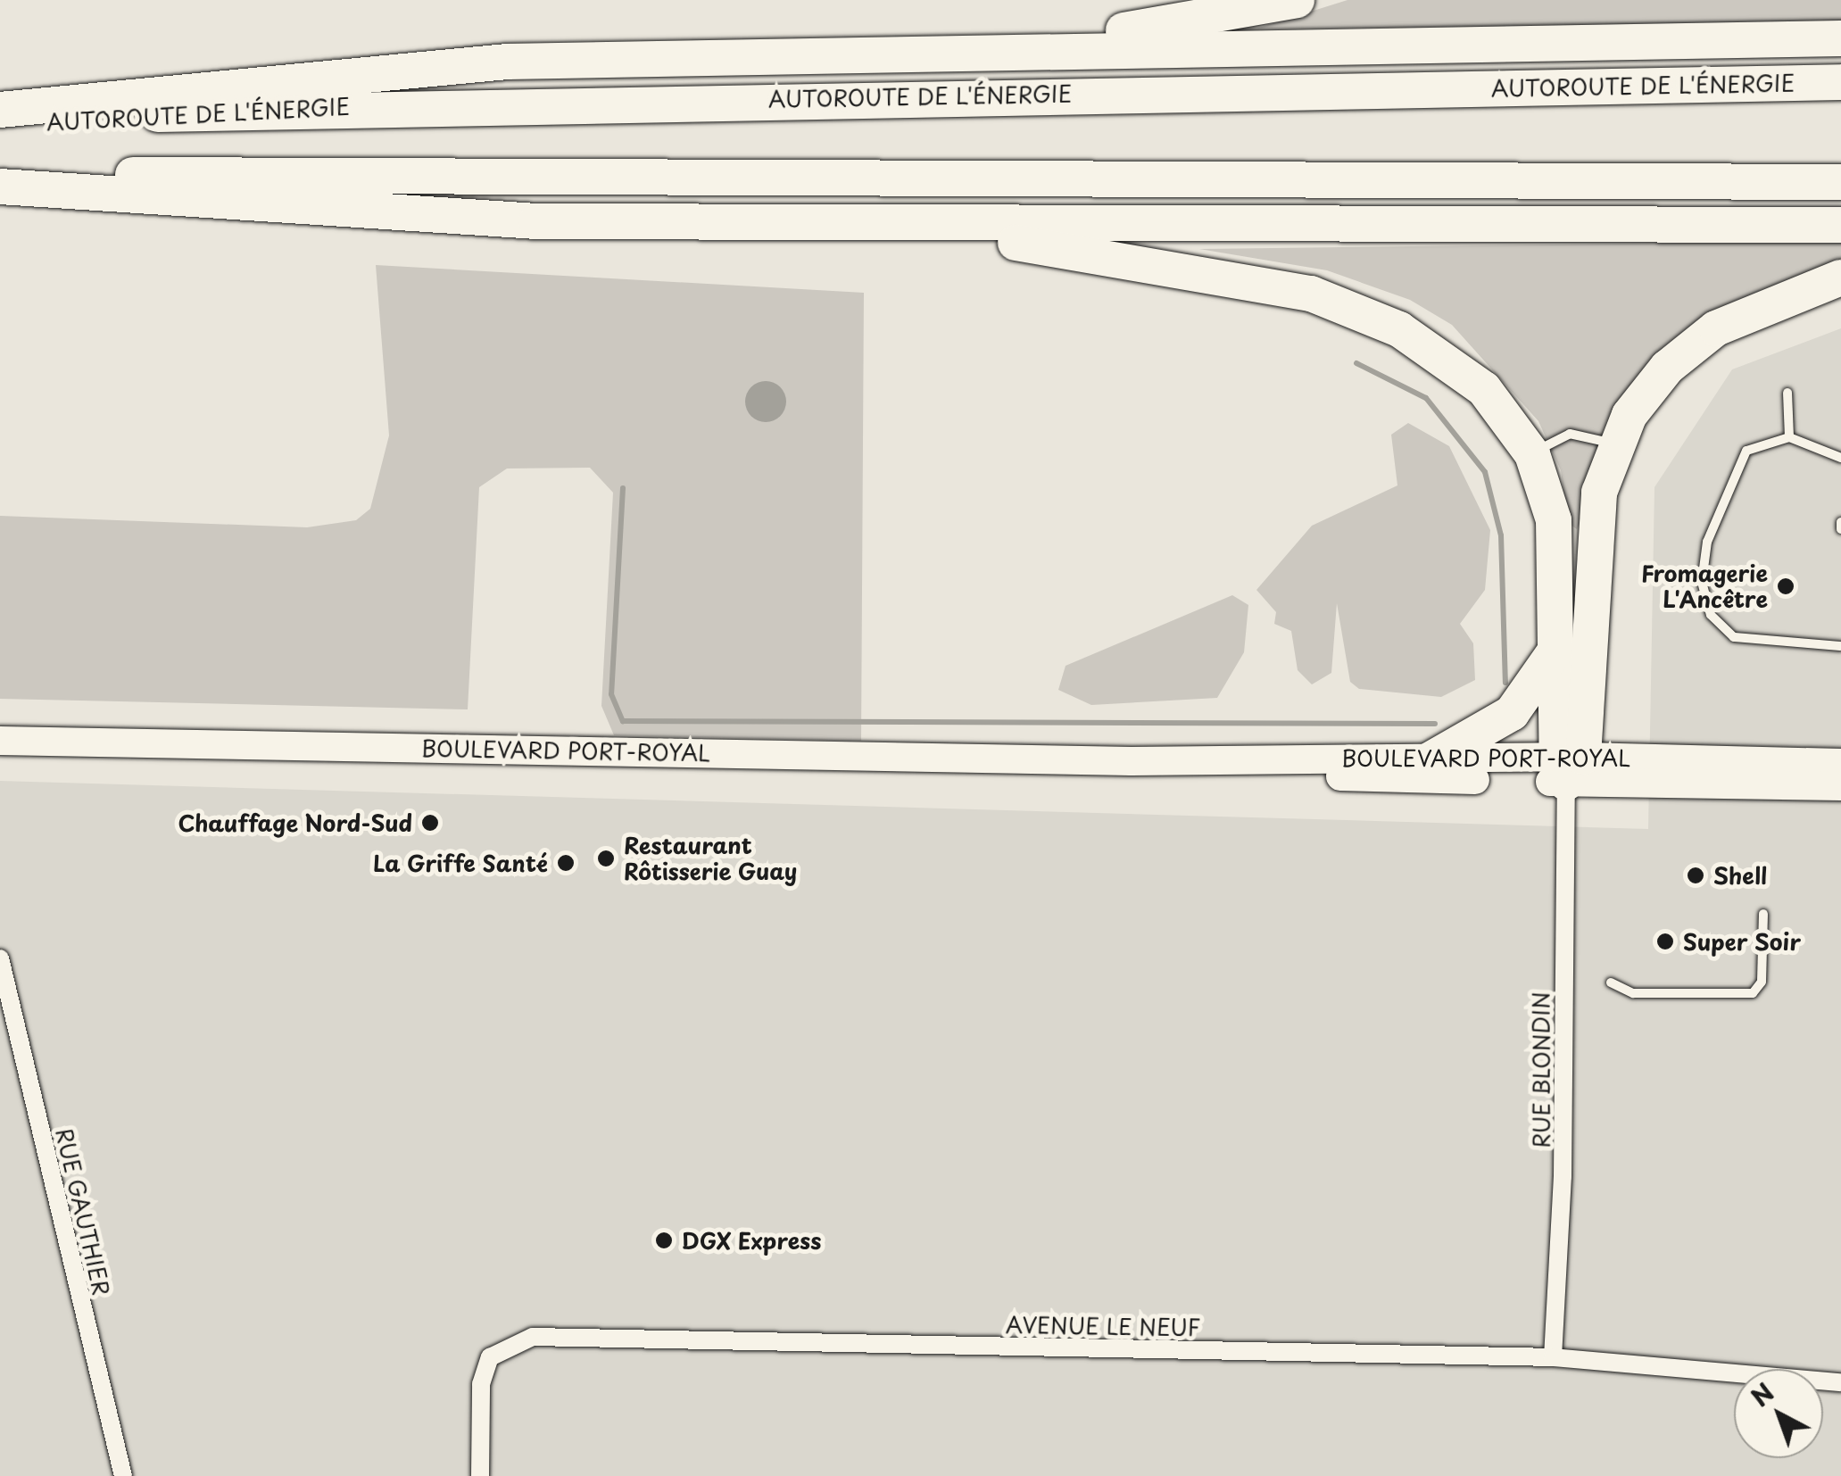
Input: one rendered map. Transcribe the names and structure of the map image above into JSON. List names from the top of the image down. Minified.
{"streets":{"highway":["AUTOROUTE DE L'ÉNERGIE"],"main road":["BOULEVARD PORT-ROYAL"],"street":["RUE BLONDIN","RUE GAUTHIER","AVENUE LE NEUF"]},"crossings":[["BOULEVARD PORT-ROYAL","RUE BLONDIN"],["RUE BLONDIN","AVENUE LE NEUF"]],"places":["Fromagerie L'Ancêtre","Chauffage Nord-Sud","Restaurant Rôtisserie Guay","La Griffe Santé","Shell","Super Soir","DGX Express"],"north":"top left"}
